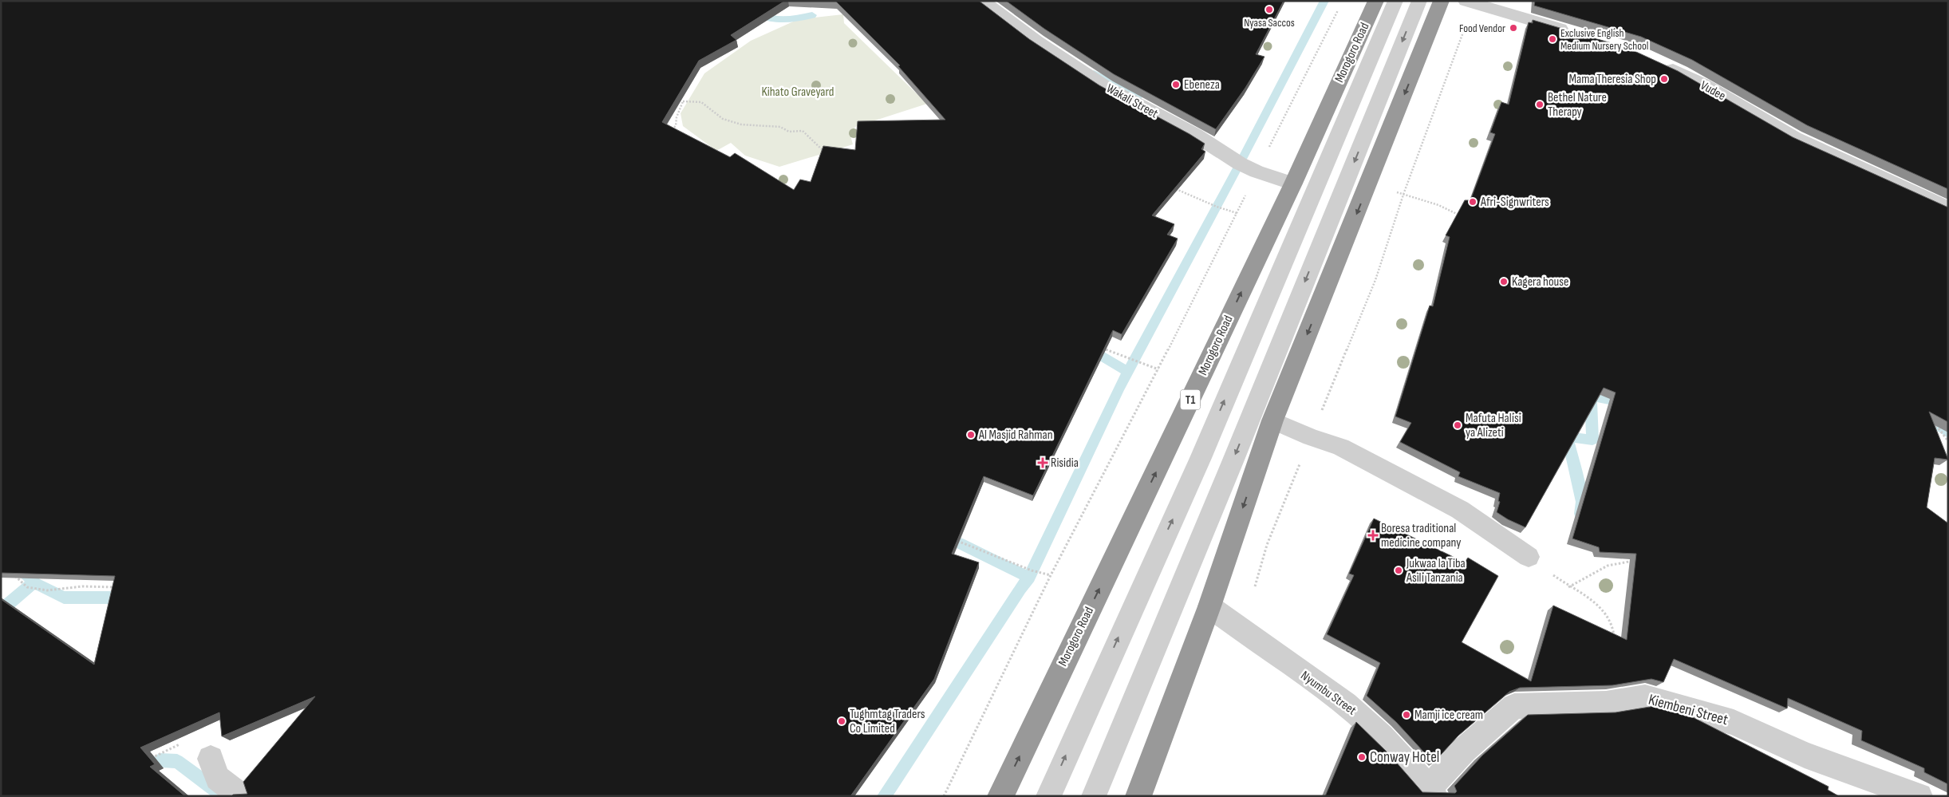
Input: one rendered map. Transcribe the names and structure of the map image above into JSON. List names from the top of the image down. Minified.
{"streets":{"highway":["Morogoro Road","T1"],"street":["Vudee","Wakali Street","Nyumbu Street","Kiembeni Street"]},"crossings":[["Morogoro Road","Wakali Street"],["Nyumbu Street","Kiembeni Street"]],"parks":["Kihato Graveyard"],"places":{"other":["Nyasa Saccos","Food Vendor","Exclusive English Medium Nursery School","Mama Theresia Shop","Ebeneza","Bethel Nature Therapy","Afri-Signwriters","Kagera house","Mafuta Halisi ya Alizeti","Al Masjid Rahman","Jukwaa la Tiba Asili Tanzania","Mamji ice cream","Tughmtag Traders Co Limited","Conway Hotel"],"health":["Risidia","Boresa traditional medicine company"]}}
